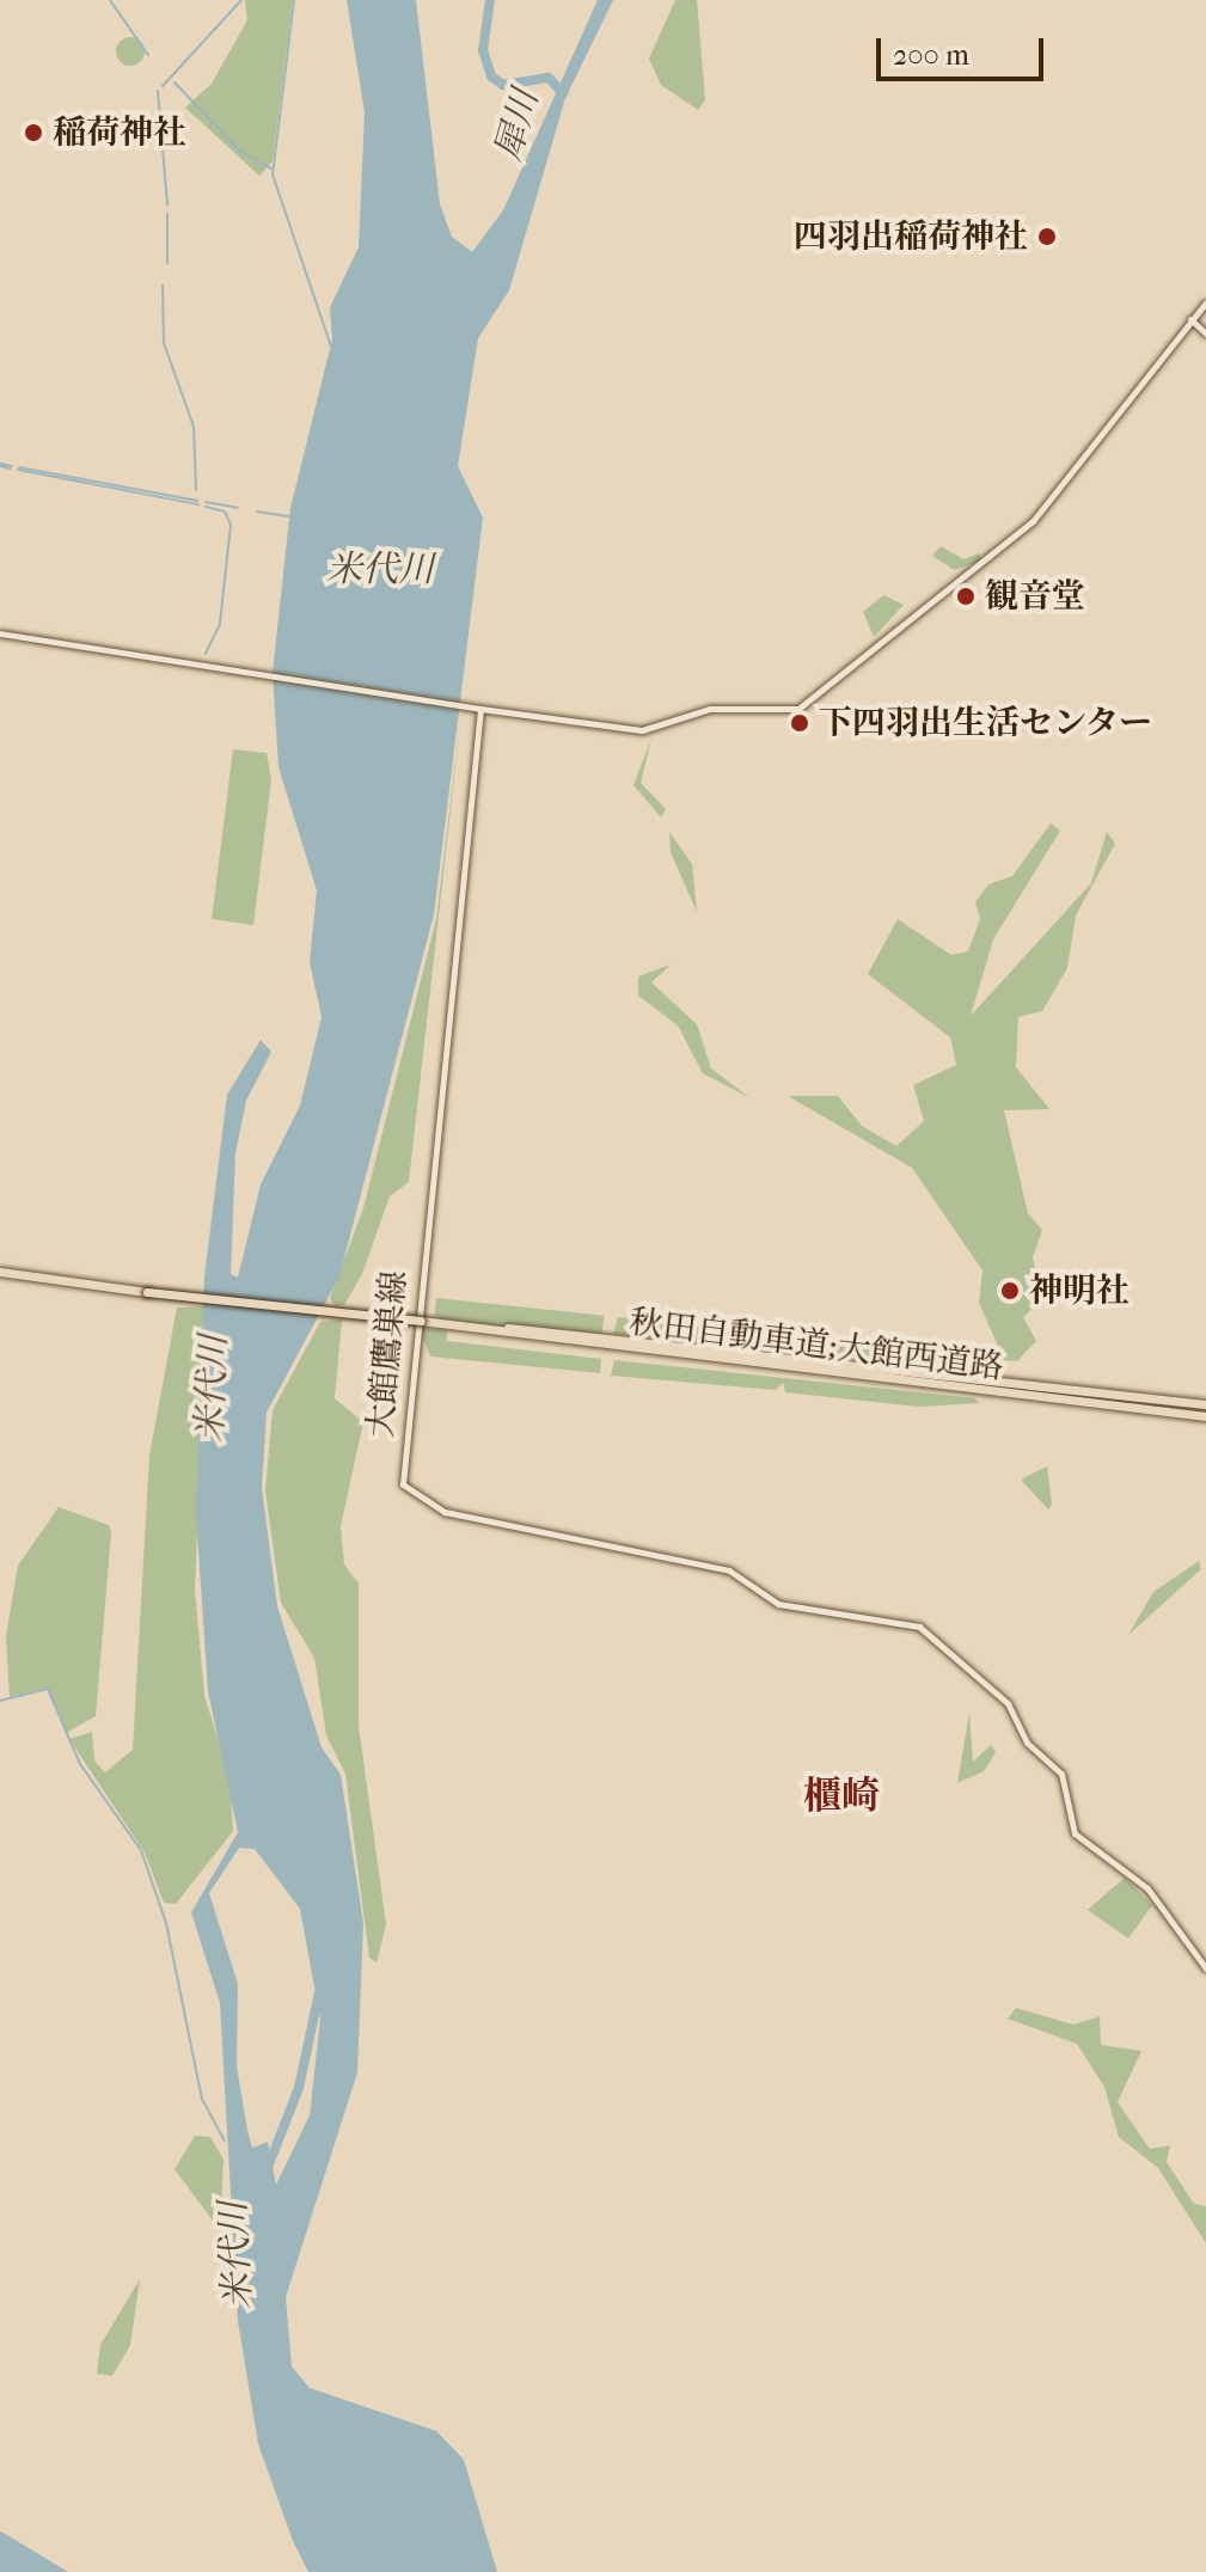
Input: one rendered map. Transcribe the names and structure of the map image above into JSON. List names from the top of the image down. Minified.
{"streets":{"highway":["秋田自動車道;大館西道路"],"main road":["大館鷹巣線"]},"districts":["櫃崎"],"water":["犀川","米代川"],"places":["稲荷神社","四羽出稲荷神社","観音堂","下四羽出生活センター","神明社"],"scale_bar":"200 m"}
